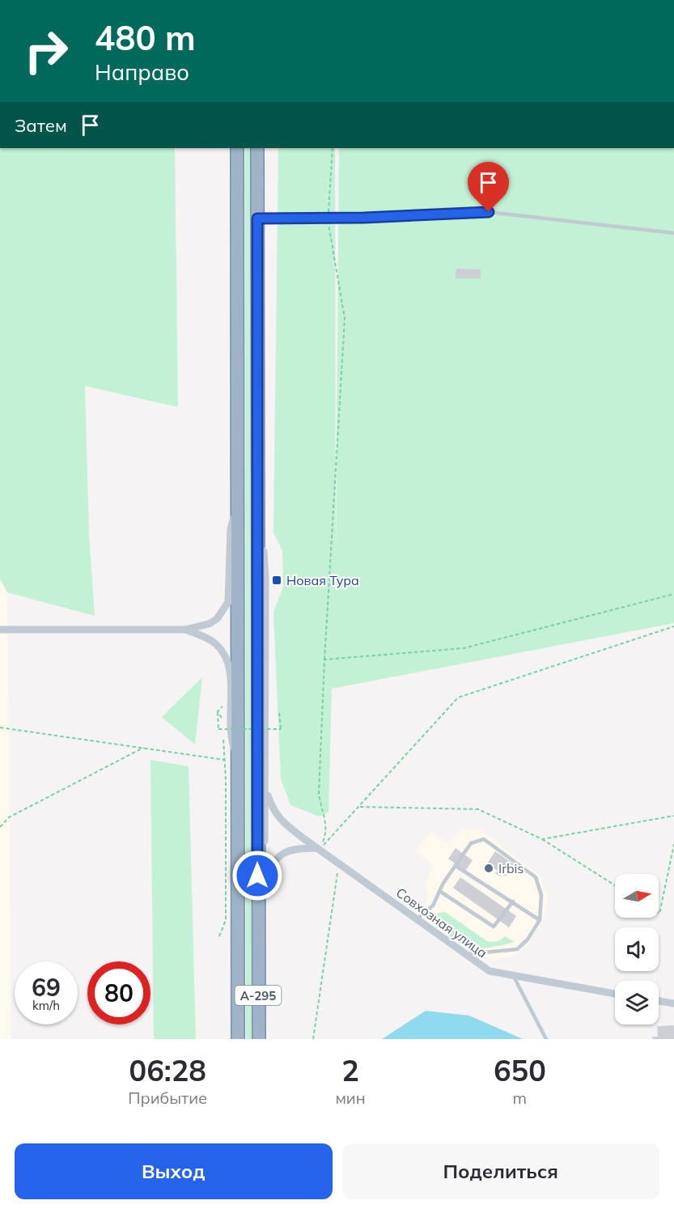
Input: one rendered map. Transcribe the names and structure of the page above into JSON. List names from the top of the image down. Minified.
{"streets":{"highway":["А-295"],"street":["Совхозная улица"]},"crossings":[["Совхозная улица","А-295"]],"places":{"transit":["Новая Тура"],"other":["Irbis"]},"north":"right","page":{"turn":["480 m","Направо"],"then":"Затем","speed":"69 km/h","limit":"80","eta":["06:28","Прибытие","2","мин","650","m"],"buttons":["Выход","Поделиться"]}}
